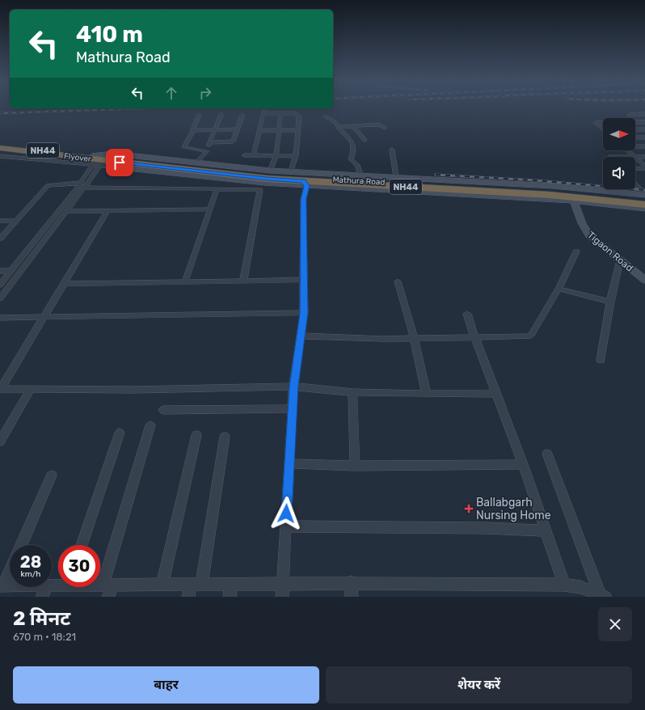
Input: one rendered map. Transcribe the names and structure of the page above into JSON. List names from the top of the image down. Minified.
{"streets":{"highway":["NH44","Flyover","Mathura Road"],"main road":["Tigaon Road"]},"crossings":[["Flyover","Mathura Road"]],"places":{"health":["Ballabgarh Nursing Home"]},"north":"right","page":{"turn":["410 m","Mathura Road"],"speed":"28 km/h","limit":"30","heading":["2 मिनट","670 m · 18:21"],"buttons":["बाहर","शेयर करें"]}}
